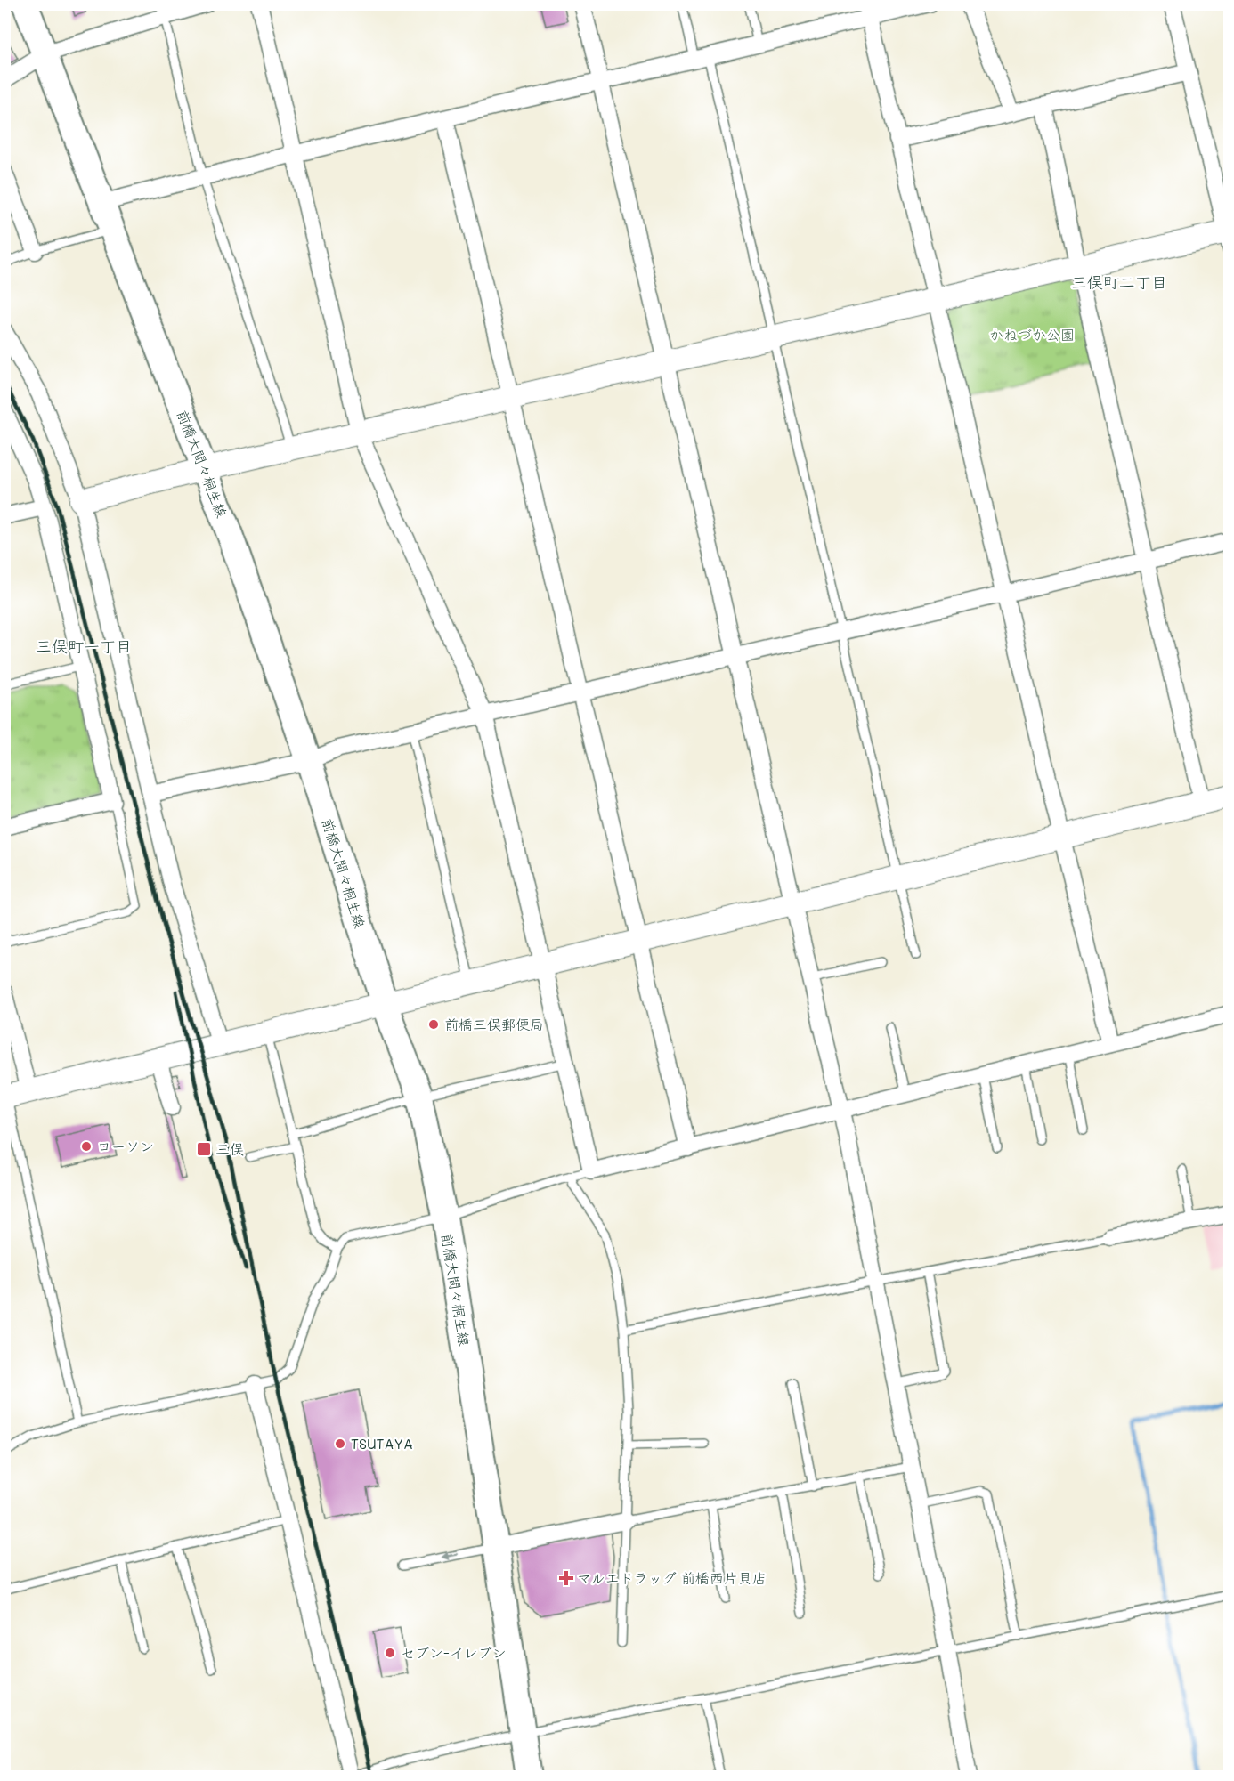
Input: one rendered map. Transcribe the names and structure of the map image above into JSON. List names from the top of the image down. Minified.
{"streets":{"main road":["前橋大間々桐生線"]},"districts":["三俣町二丁目","三俣町一丁目"],"parks":["かねづか公園"],"places":{"other":["前橋三俣郵便局","ローソン","TSUTAYA","セブン-イレブン"],"transit":["三俣"],"health":["マルエドラッグ 前橋西片貝店"]}}
